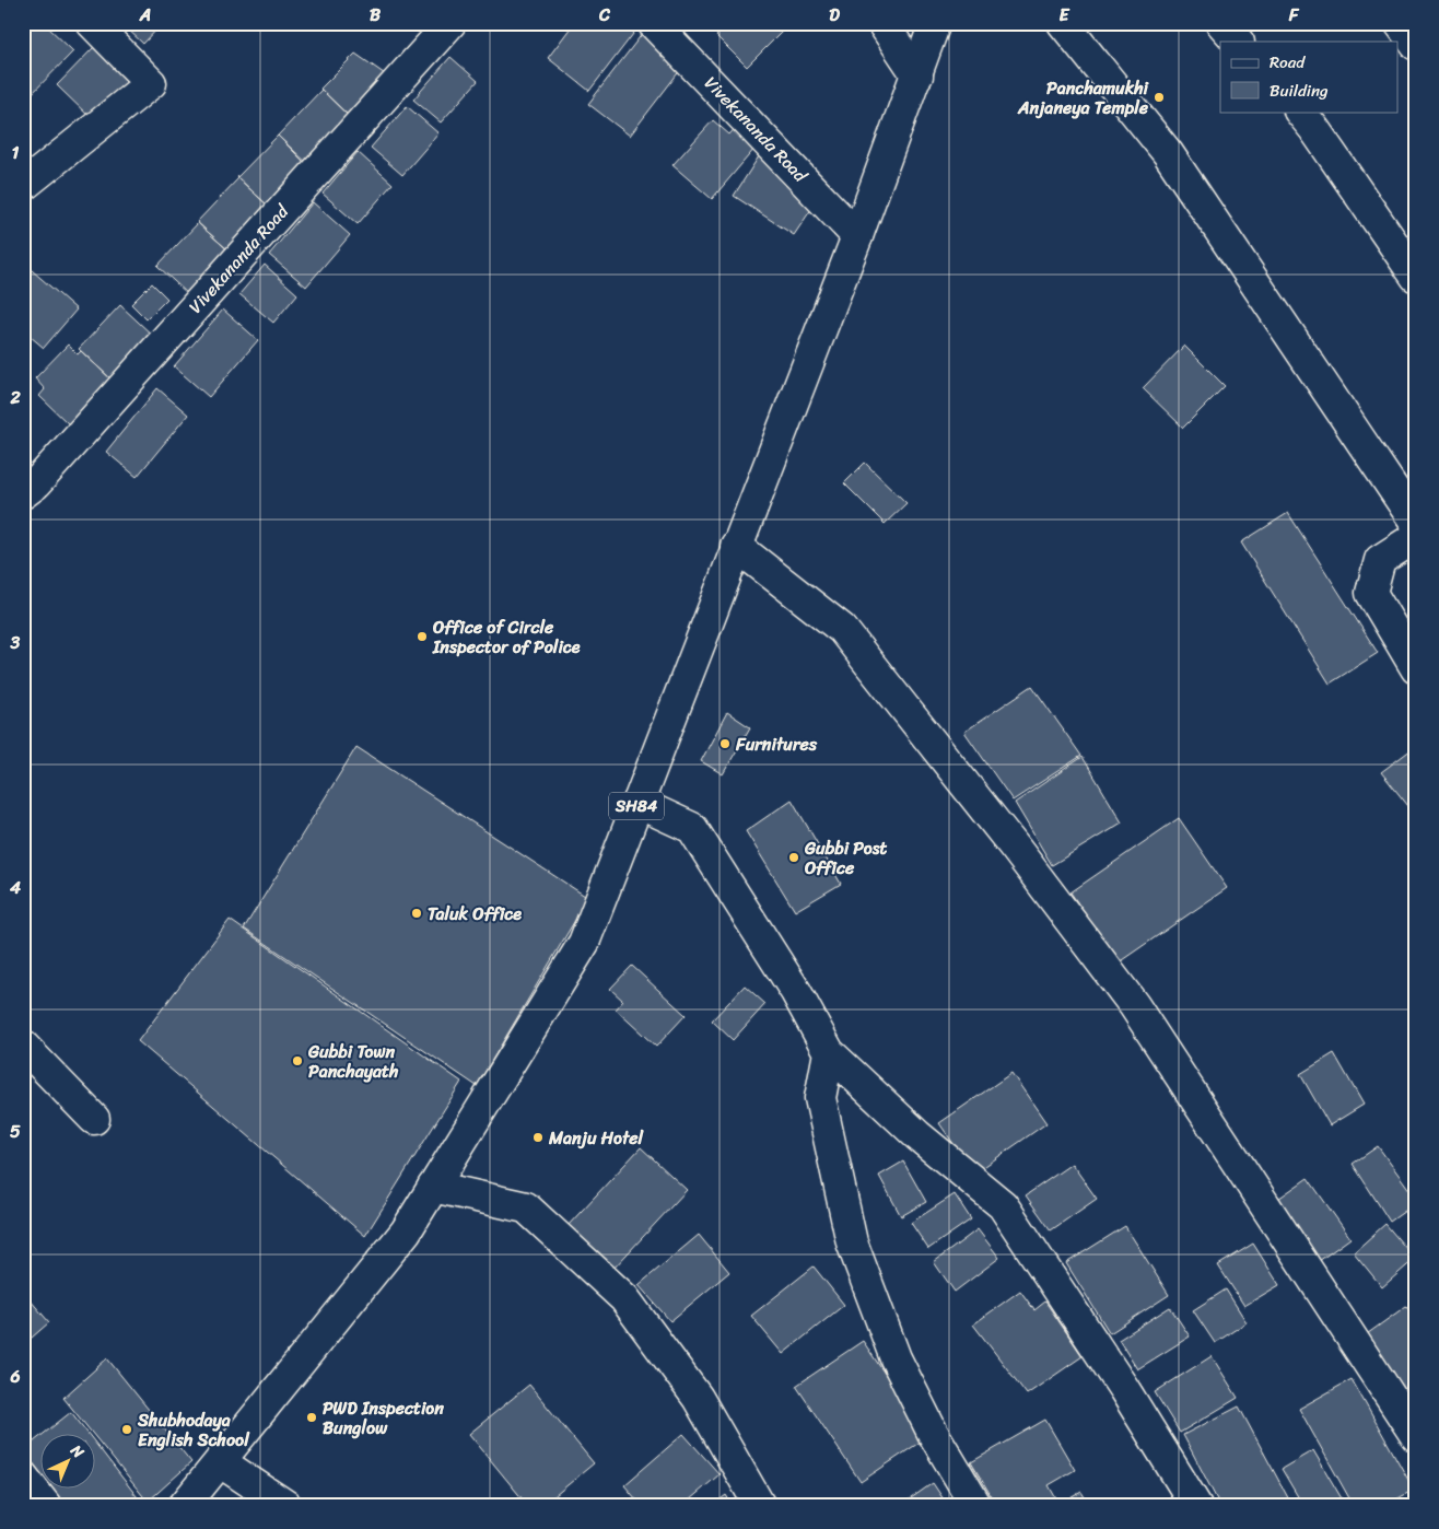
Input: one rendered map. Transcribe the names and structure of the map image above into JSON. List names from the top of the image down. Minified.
{"streets":{"street":["Vivekananda Road","SH84"]},"crossings":[["Vivekananda Road","SH84"]],"places":["Panchamukhi Anjaneya Temple","Office of Circle Inspector of Police","Furnitures","Gubbi Post Office","Taluk Office","Gubbi Town Panchayath","Manju Hotel","PWD Inspection Bunglow","Shubhodaya English School"],"legend":["Road","Building"],"north":"top right","grid":{"columns":["A","B","C","D","E","F"],"rows":["1","2","3","4","5","6"]}}
